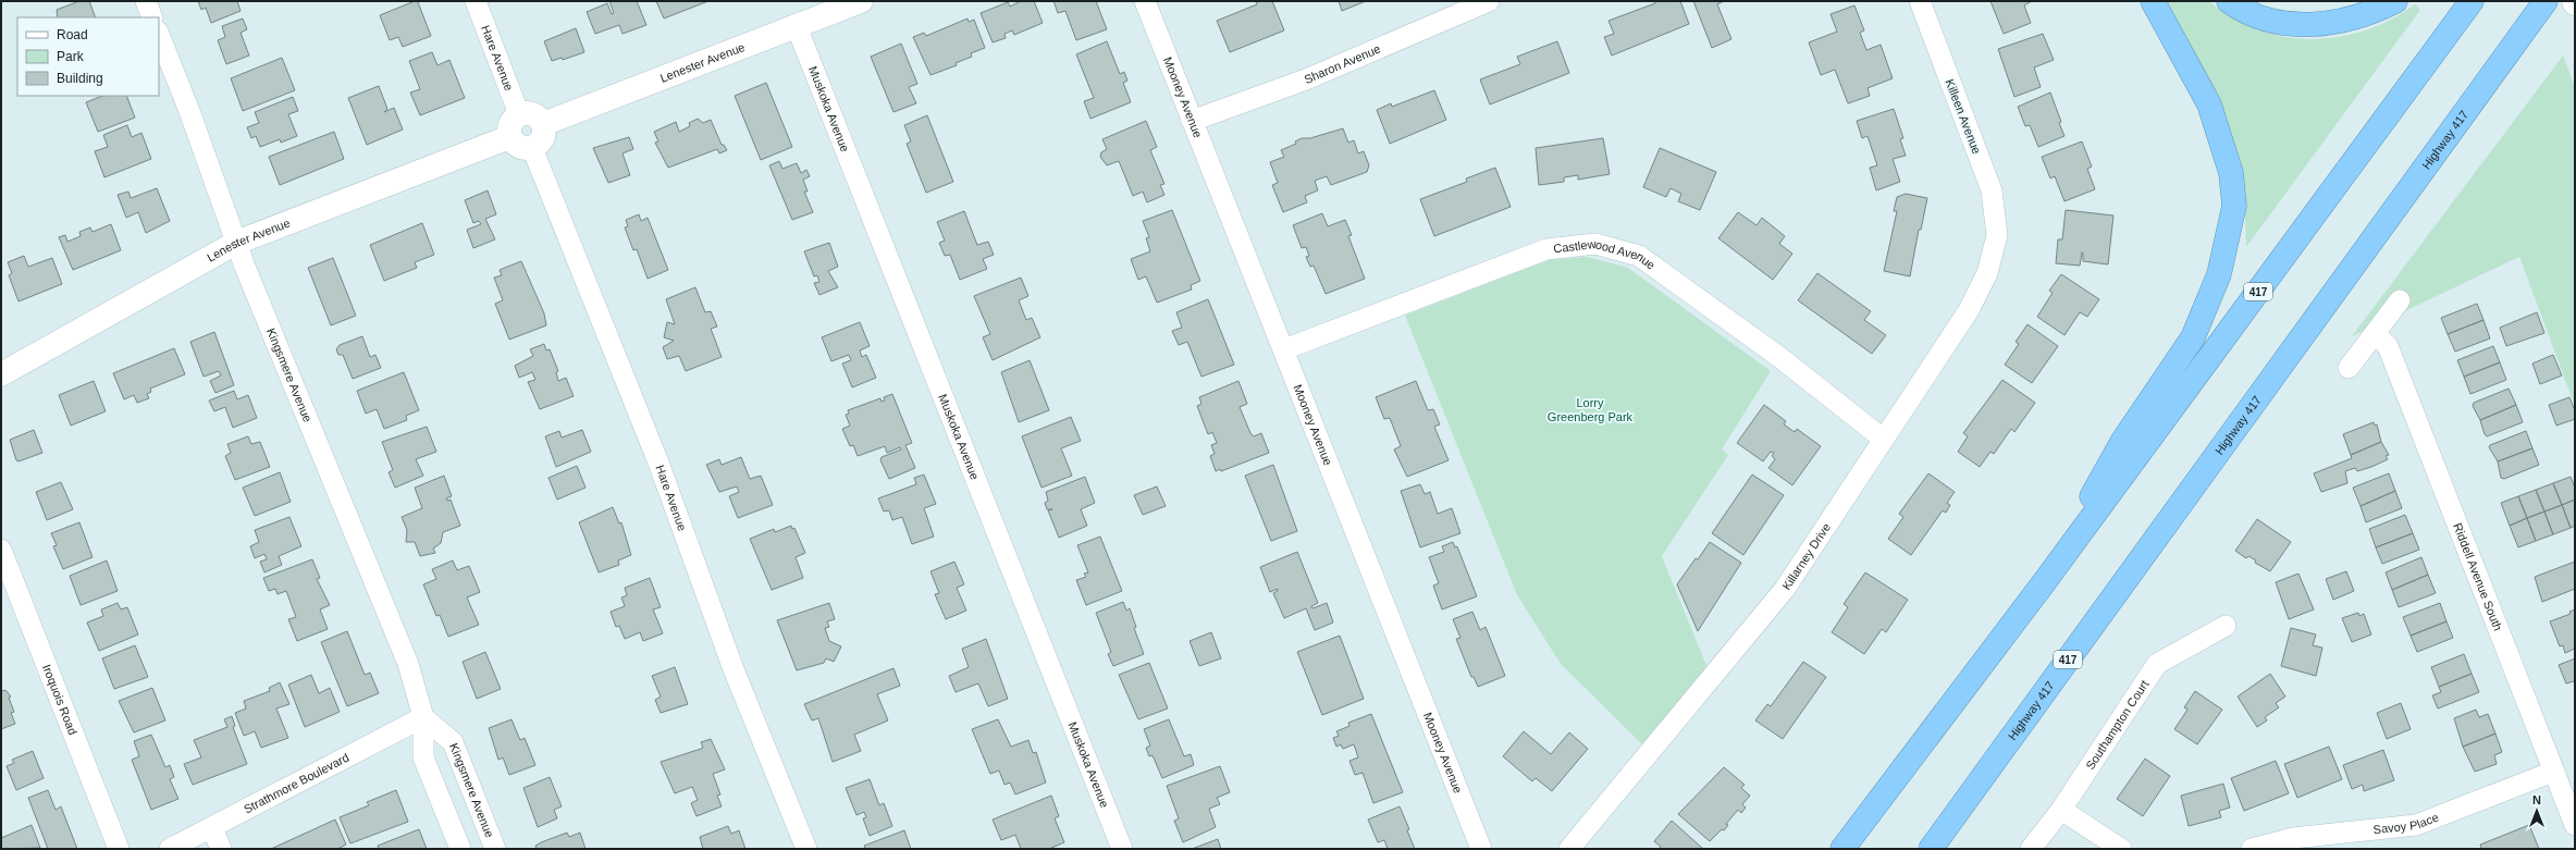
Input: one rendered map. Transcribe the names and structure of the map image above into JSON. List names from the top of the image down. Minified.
{"streets":{"highway":["Highway 417","417"],"street":["Hare Avenue","Lenester Avenue","Sharon Avenue","Mooney Avenue","Muskoka Avenue","Killeen Avenue","Castlewood Avenue","Kingsmere Avenue","Killarney Drive","Riddell Avenue South","Iroquois Road","Southampton Court","Strathmore Boulevard","Savoy Place"]},"crossings":[["Hare Avenue","Lenester Avenue"],["Lenester Avenue","Muskoka Avenue"],["Lenester Avenue","Kingsmere Avenue"],["Sharon Avenue","Mooney Avenue"],["Mooney Avenue","Castlewood Avenue"],["Killeen Avenue","Killarney Drive"],["Castlewood Avenue","Killarney Drive"],["Kingsmere Avenue","Strathmore Boulevard"],["Riddell Avenue South","Savoy Place"]],"parks":["Lorry Greenberg Park"],"legend":["Road","Park","Building"],"north":"top"}
